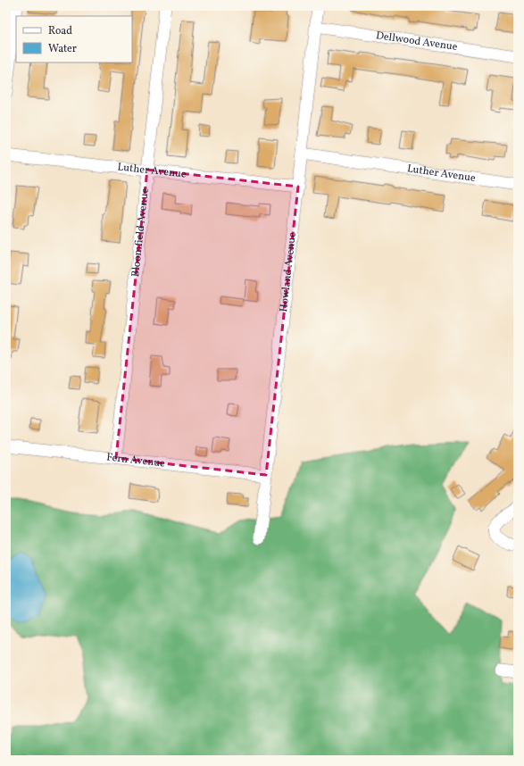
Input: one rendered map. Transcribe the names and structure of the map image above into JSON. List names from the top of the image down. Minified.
{"streets":{"street":["Dellwood Avenue","Luther Avenue","Bloomfield Avenue","Howland Avenue","Fern Avenue"]},"crossings":[["Dellwood Avenue","Howland Avenue"],["Luther Avenue","Bloomfield Avenue"],["Luther Avenue","Howland Avenue"],["Bloomfield Avenue","Fern Avenue"],["Howland Avenue","Fern Avenue"]],"legend":["Road","Water"]}
